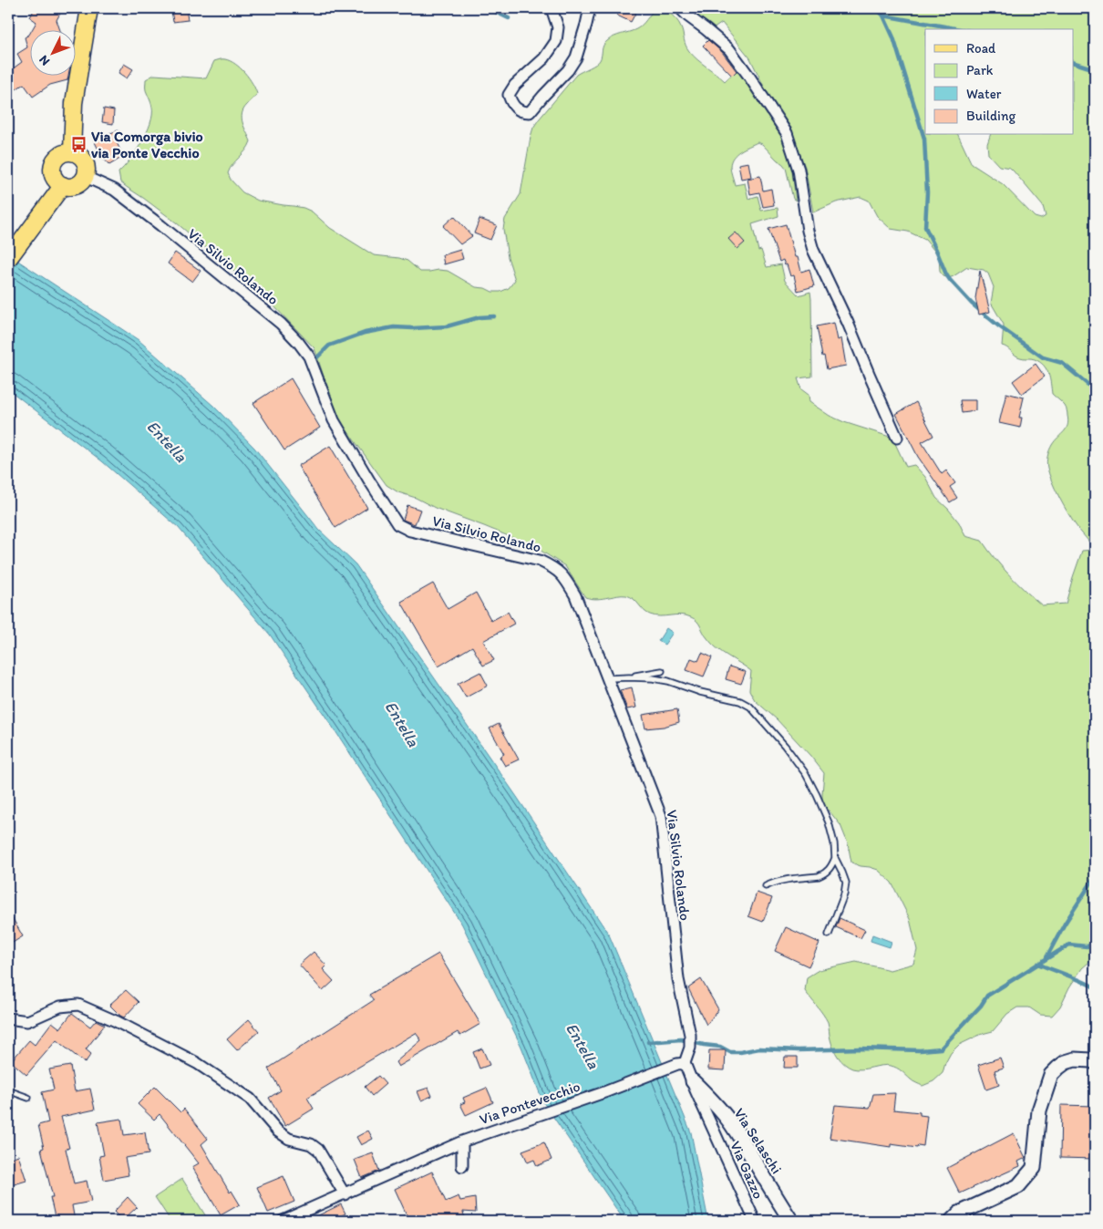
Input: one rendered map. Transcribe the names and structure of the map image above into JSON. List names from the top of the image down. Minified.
{"streets":{"street":["Via Silvio Rolando","Via Pontevecchio","Via Selaschi","Via Gazzo"]},"crossings":[["Via Silvio Rolando","Via Pontevecchio"],["Via Silvio Rolando","Via Gazzo"],["Via Pontevecchio","Via Gazzo"],["Via Selaschi","Via Gazzo"]],"water":["Entella"],"places":{"bus stop":["Via Comorga bivio via Ponte Vecchio"]},"legend":["Road","Park","Water","Building"],"north":"bottom left"}
